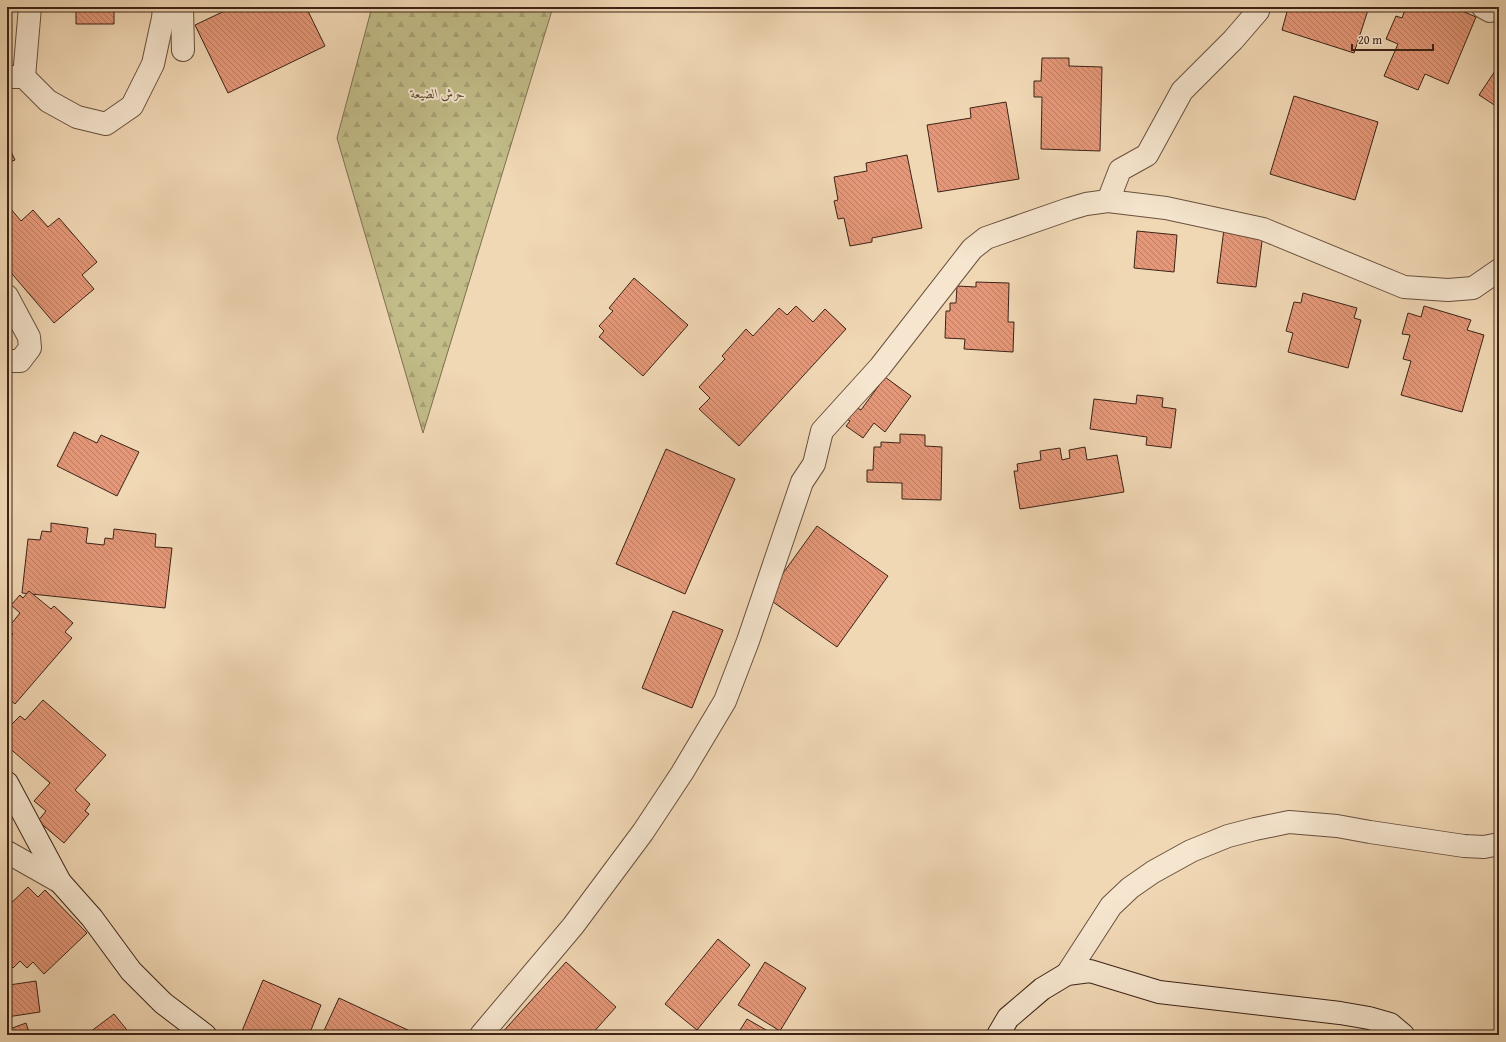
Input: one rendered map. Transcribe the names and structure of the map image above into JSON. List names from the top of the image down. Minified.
{"parks":["حرش الضيعة"],"scale_bar":"20 m"}
